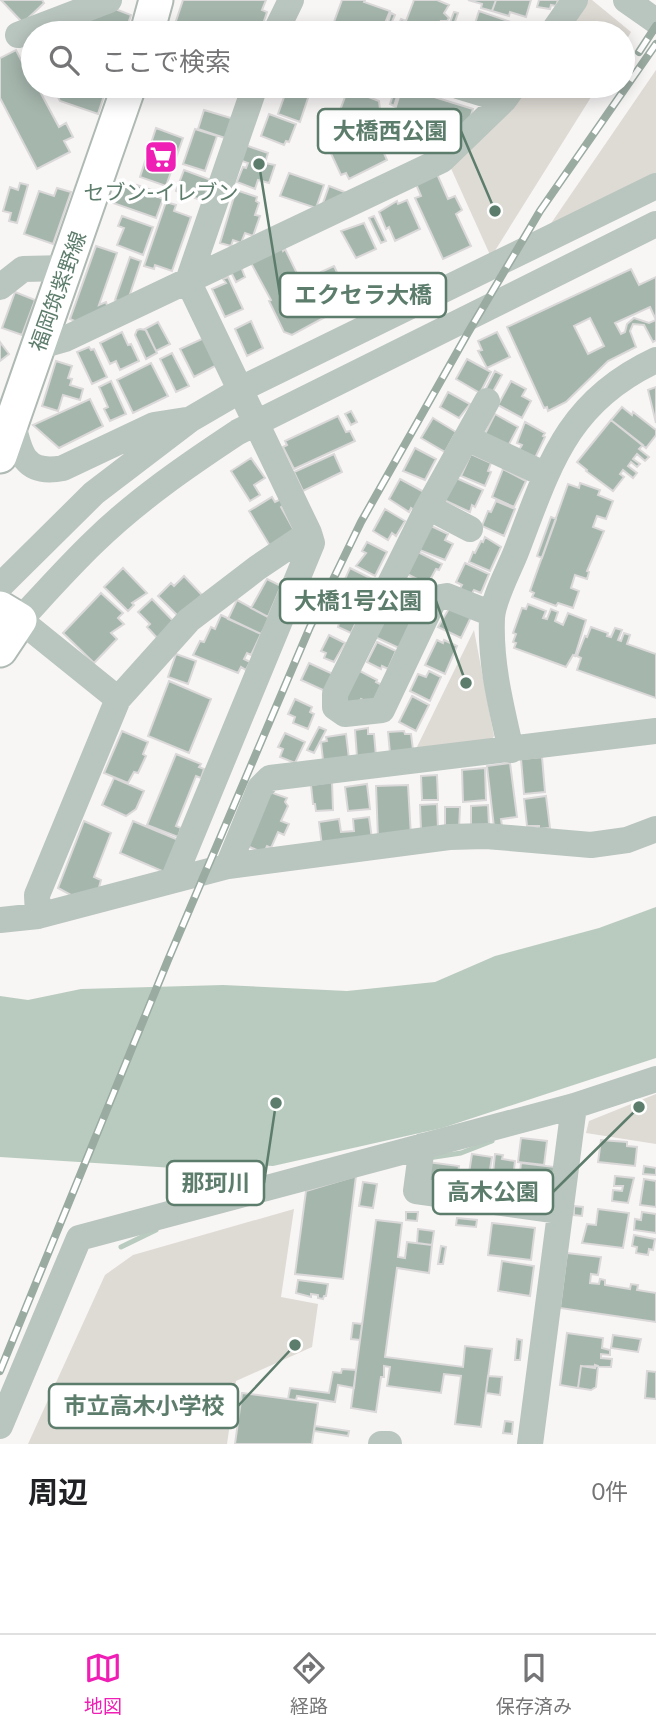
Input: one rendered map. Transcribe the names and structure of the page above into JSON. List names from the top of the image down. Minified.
{"streets":{"main road":["福岡筑紫野線"]},"places":{"supermarket":["セブン-イレブン"],"other":["エクセラ大橋","大橋西公園","大橋1号公園","那珂川","高木公園","市立高木小学校"]},"page":{"search":"ここで検索","heading":["周辺","0件"],"nav":["地図","経路","保存済み"]}}
